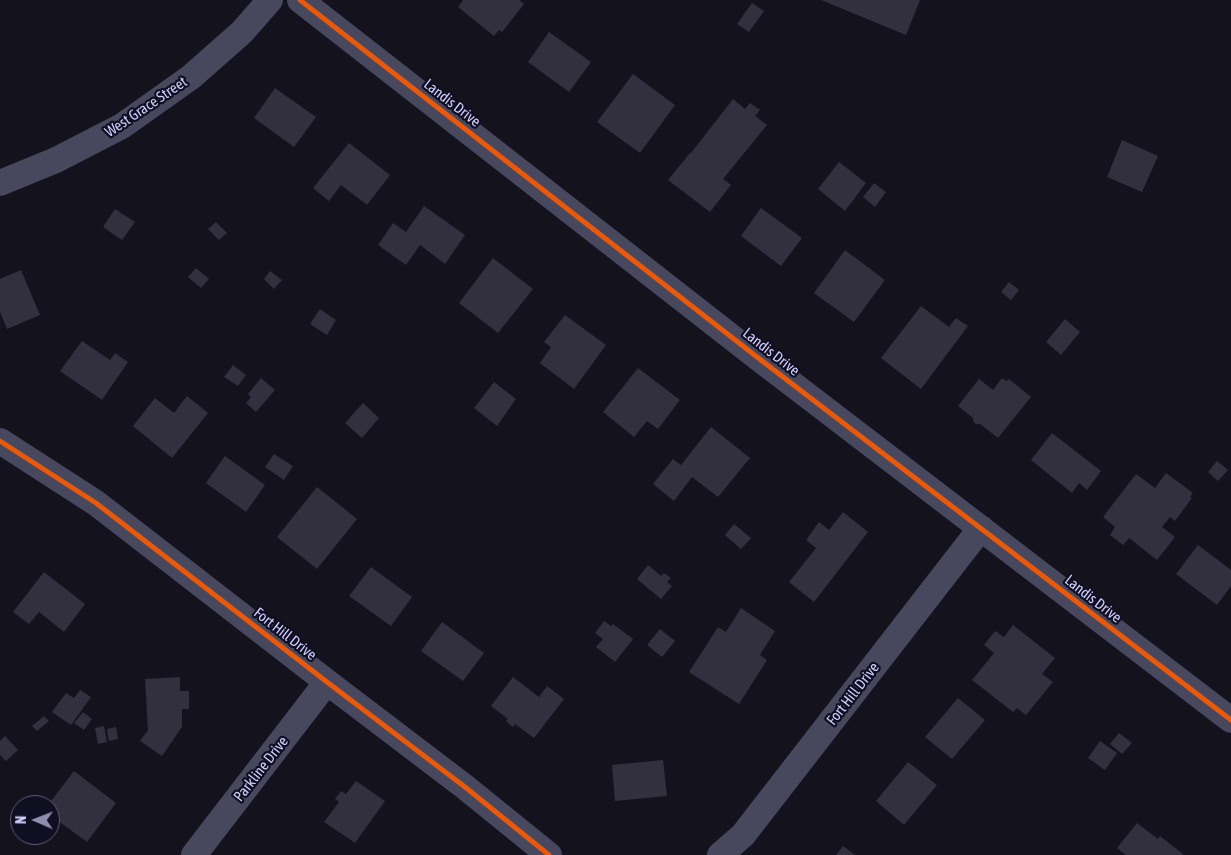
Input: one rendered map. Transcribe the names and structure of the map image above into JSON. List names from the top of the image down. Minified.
{"streets":{"street":["Landis Drive","West Grace Street","Fort Hill Drive","Parkline Drive"]},"crossings":[["Landis Drive","Fort Hill Drive"],["Fort Hill Drive","Parkline Drive"]],"north":"left"}
